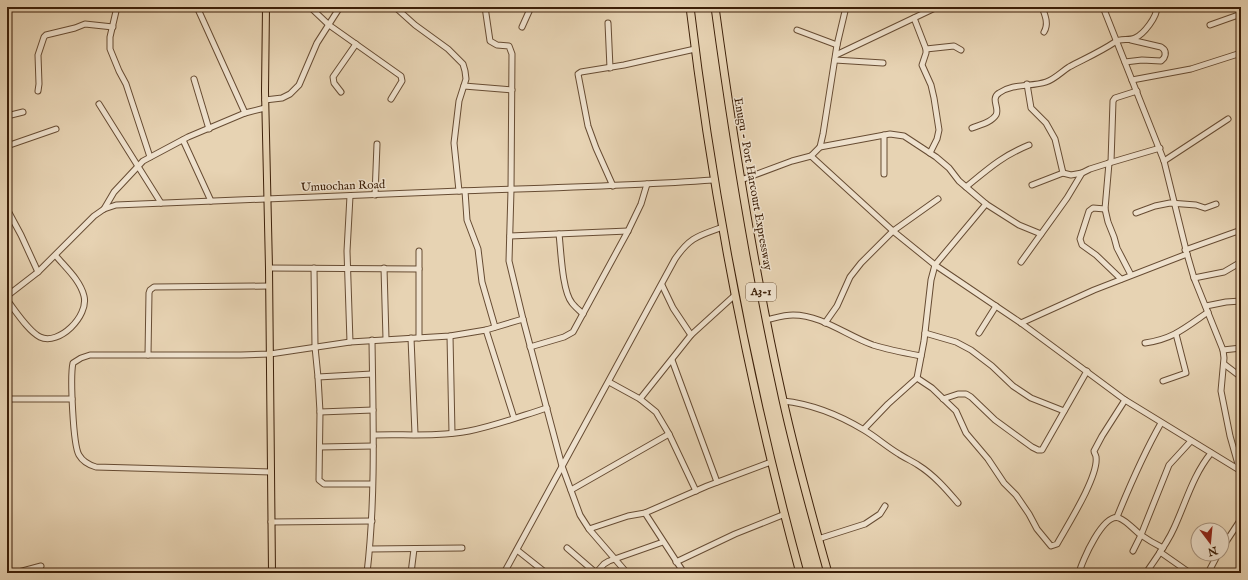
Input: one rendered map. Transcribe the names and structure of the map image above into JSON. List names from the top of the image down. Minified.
{"streets":{"highway":["Enugu - Port Harcourt Expressway","A3-1"],"street":["Umuochan Road"]},"crossings":[["Umuochan Road","A3-1"]],"north":"bottom"}
